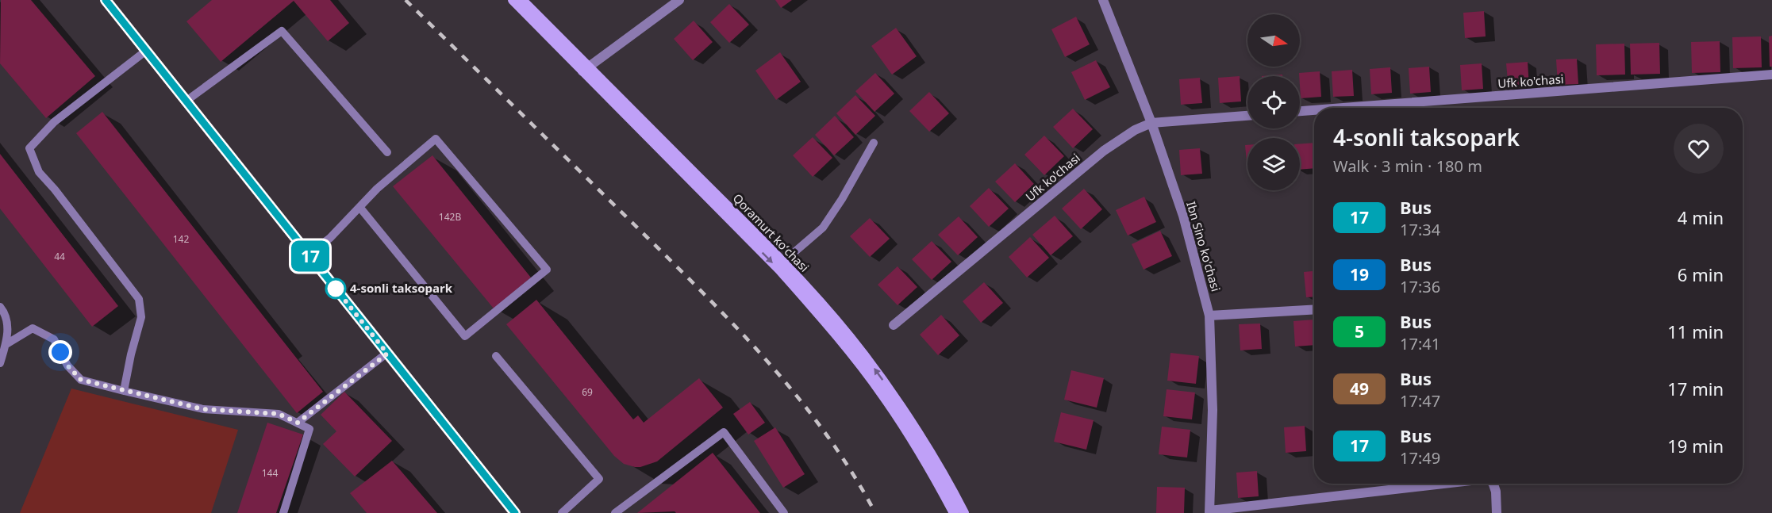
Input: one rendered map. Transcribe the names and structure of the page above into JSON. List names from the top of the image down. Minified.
{"streets":{"main road":["Qoramurt koʻchasi"],"street":["Ufk ko'chasi","Ibn Sino ko'chasi"]},"crossings":[["Ufk ko'chasi","Ibn Sino ko'chasi"]],"places":["4-sonli taksopark"],"lines":["bus line 17"],"house_numbers":["142B","142","44","69","144"],"north":"right","page":{"on_map":"17","heading":["4-sonli taksopark","Walk · 3 min · 180 m"],"list":[{"mark":"17","name":"Bus","note":"17:34","value":"4 min"},{"mark":"19","name":"Bus","note":"17:36","value":"6 min"},{"mark":"5","name":"Bus","note":"17:41","value":"11 min"},{"mark":"49","name":"Bus","note":"17:47","value":"17 min"},{"mark":"17","name":"Bus","note":"17:49","value":"19 min"}]}}
